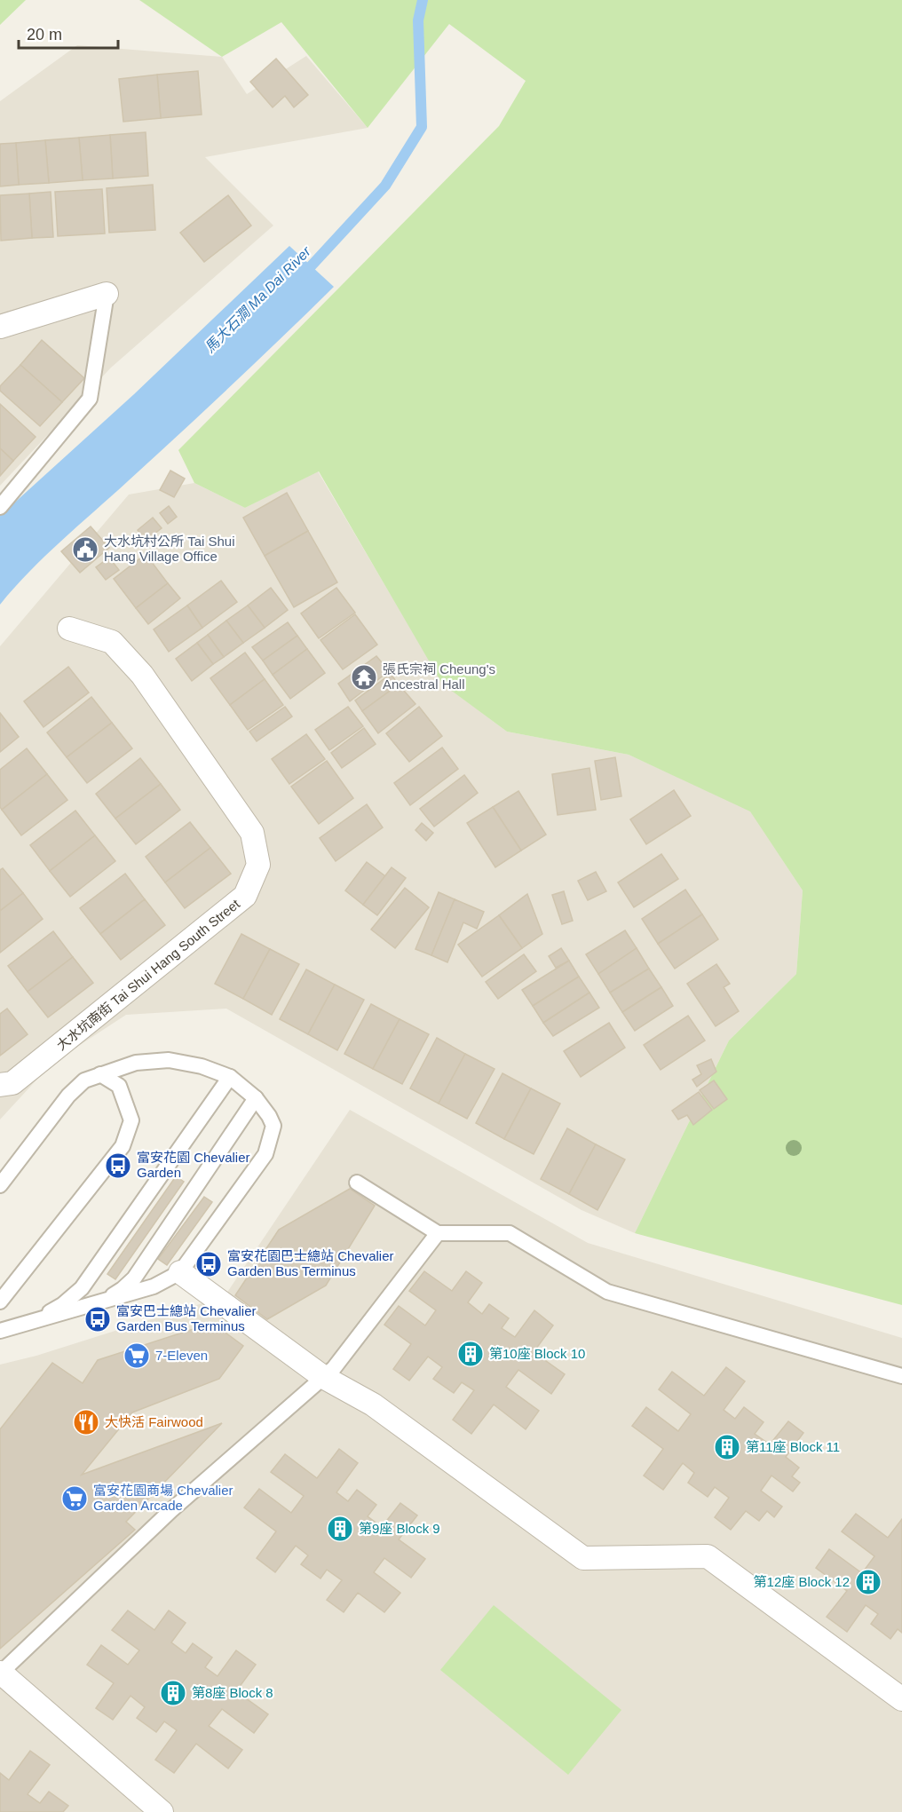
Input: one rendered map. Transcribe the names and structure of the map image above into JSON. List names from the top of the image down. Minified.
{"streets":{"street":["大水坑南街 Tai Shui Hang South Street"]},"water":["馬大石澗 Ma Dai River"],"places":{"public building":["大水坑村公所 Tai Shui Hang Village Office"],"temple":["張氏宗祠 Cheung's Ancestral Hall"],"bus stop":["富安花園 Chevalier Garden","富安花園巴士總站 Chevalier Garden Bus Terminus","富安巴士總站 Chevalier Garden Bus Terminus"],"building":["第10座 Block 10","第11座 Block 11","第9座 Block 9","第12座 Block 12","第8座 Block 8"],"supermarket":["7-Eleven","富安花園商場 Chevalier Garden Arcade"],"restaurant":["大快活 Fairwood"]},"scale_bar":"20 m"}
